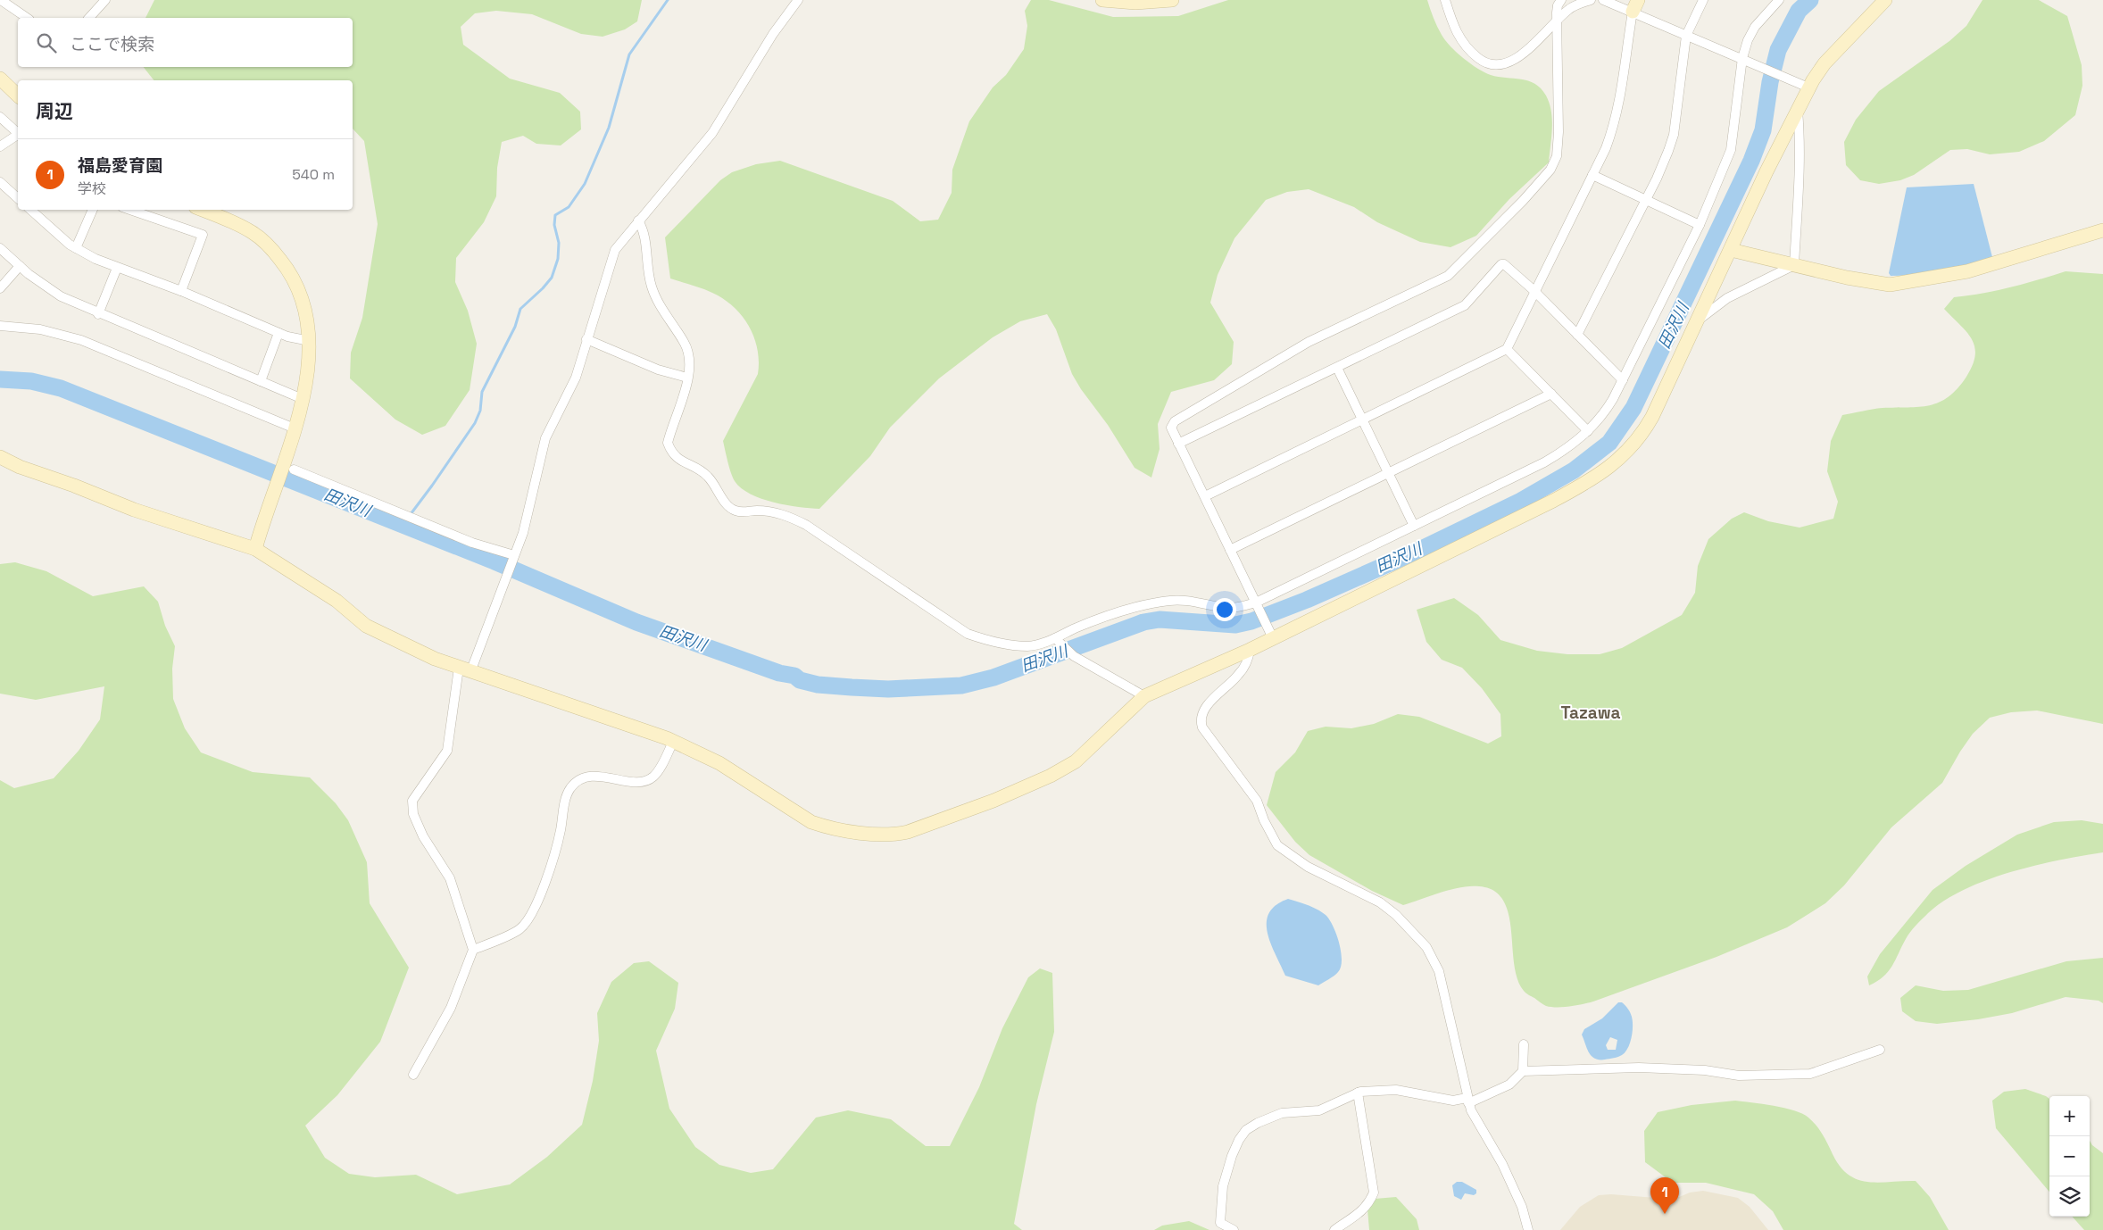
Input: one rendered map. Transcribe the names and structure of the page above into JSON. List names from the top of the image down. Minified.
{"districts":["Tazawa"],"water":["田沢川"],"page":{"search":"ここで検索","heading":"周辺","list":[{"mark":"1","name":"福島愛育園","note":"学校","value":"540 m"}],"map_buttons":["+","−"],"pins":"1"}}
